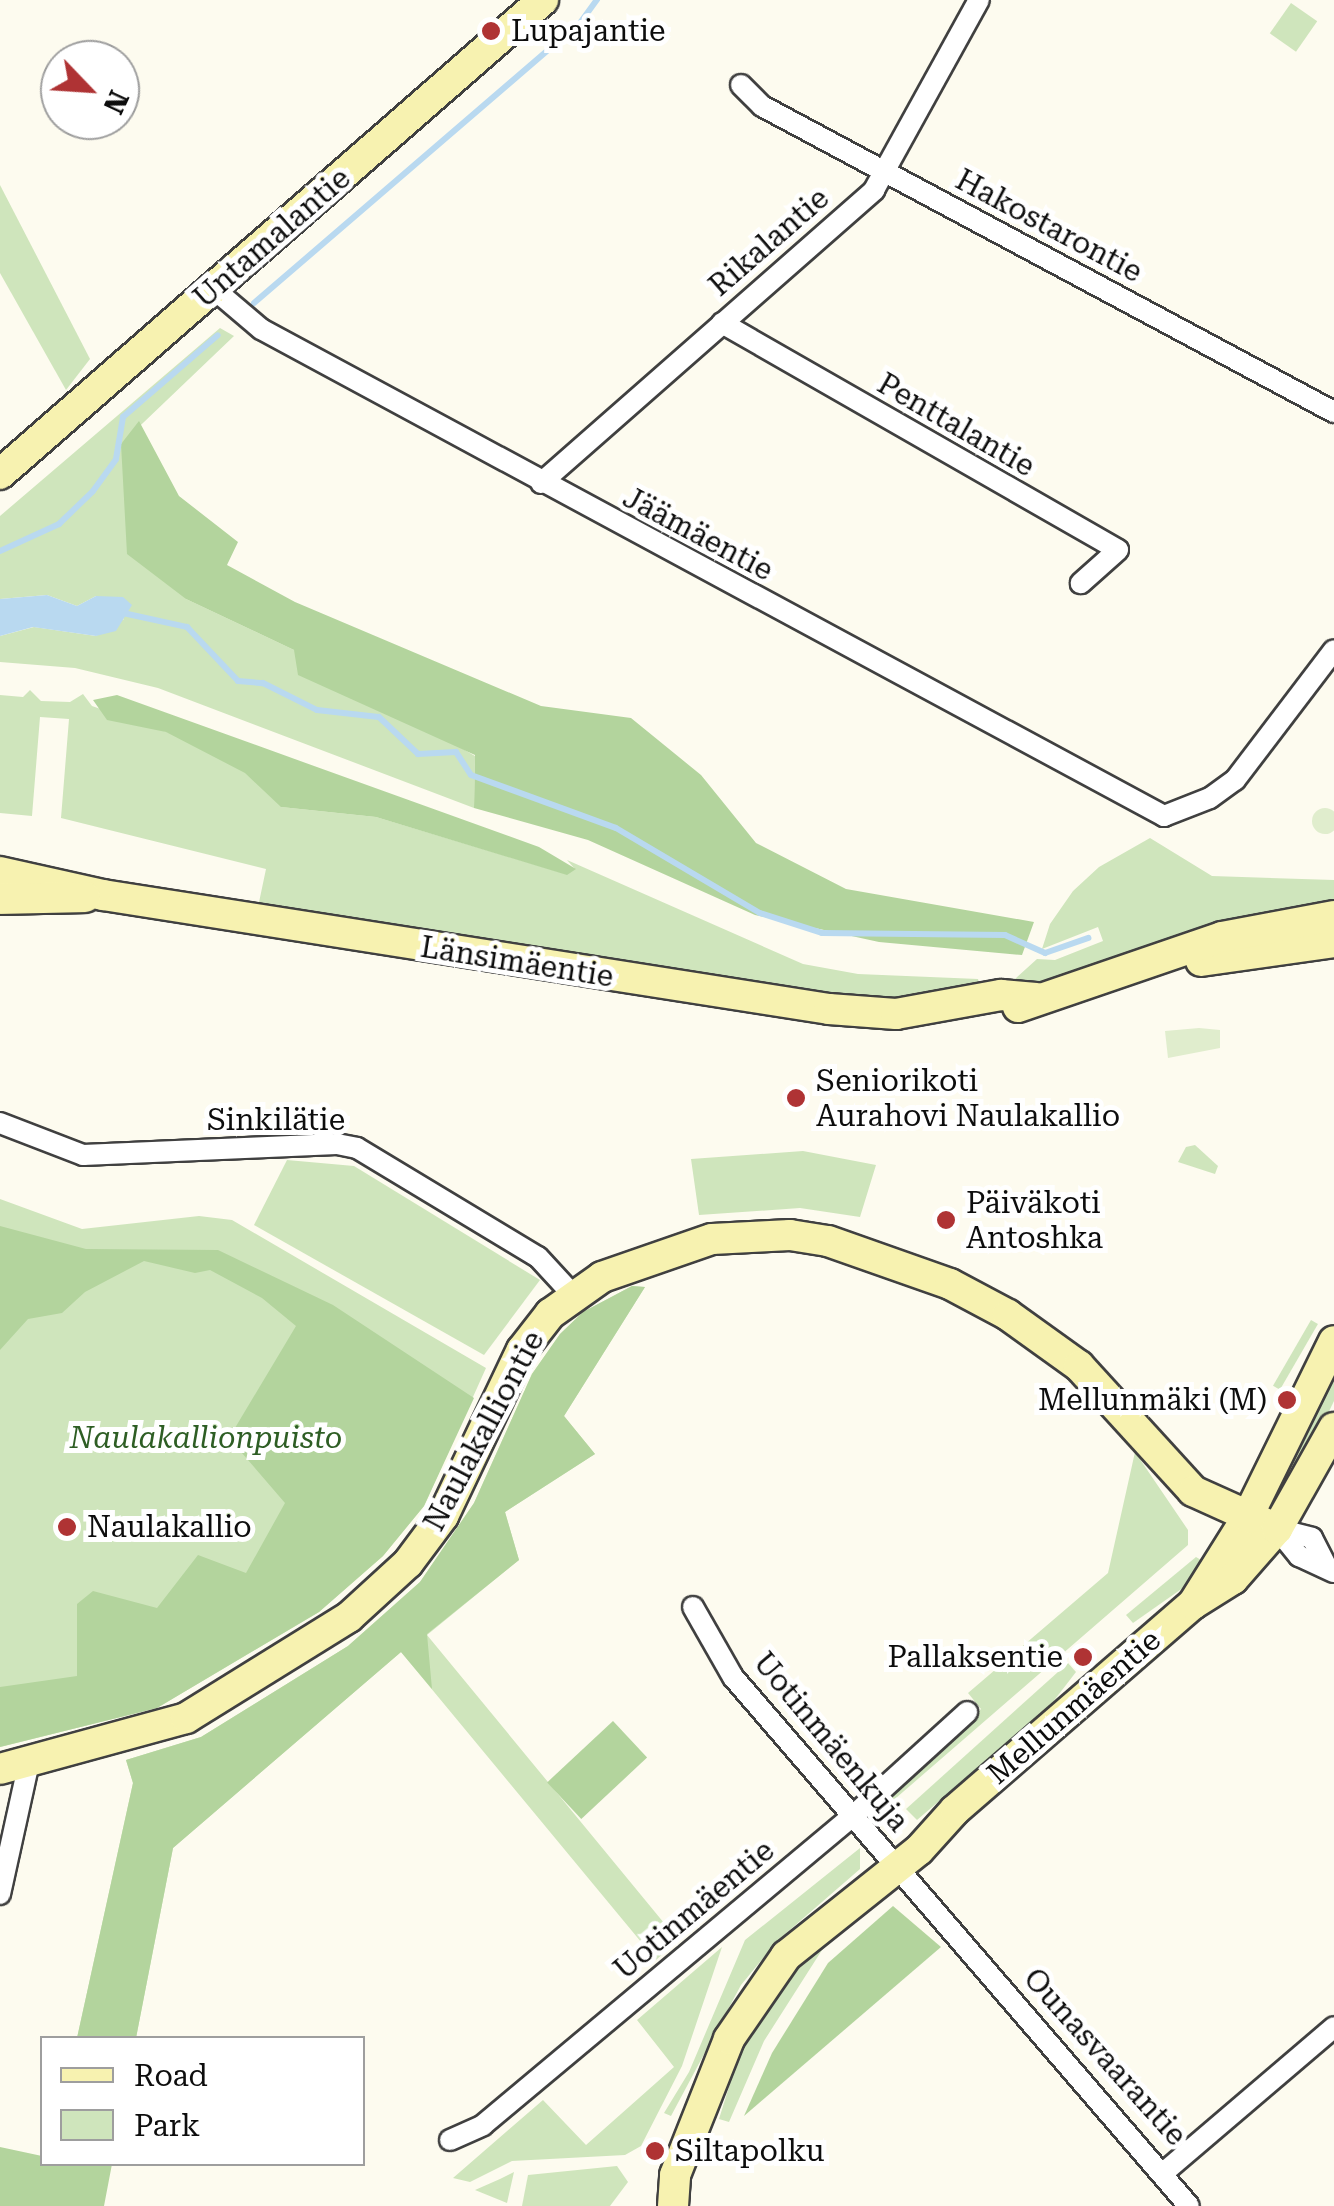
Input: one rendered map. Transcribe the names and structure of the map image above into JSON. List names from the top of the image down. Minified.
{"streets":{"main road":["Untamalantie","Länsimäentie","Naulakalliontie","Mellunmäentie"],"street":["Hakostarontie","Rikalantie","Penttalantie","Jäämäentie","Sinkilätie","Uotinmäenkuja","Uotinmäentie","Ounasvaarantie"]},"crossings":[["Hakostarontie","Rikalantie"],["Untamalantie","Jäämäentie"],["Rikalantie","Penttalantie"],["Rikalantie","Jäämäentie"],["Sinkilätie","Naulakalliontie"],["Naulakalliontie","Mellunmäentie"],["Mellunmäentie","Uotinmäenkuja"],["Mellunmäentie","Ounasvaarantie"],["Uotinmäenkuja","Uotinmäentie"],["Uotinmäenkuja","Ounasvaarantie"]],"parks":["Naulakallionpuisto"],"places":["Lupajantie","Seniorikoti Aurahovi Naulakallio","Päiväkoti Antoshka","Mellunmäki (M)","Naulakallio","Pallaksentie","Siltapolku"],"legend":["Road","Park"],"north":"bottom right"}
